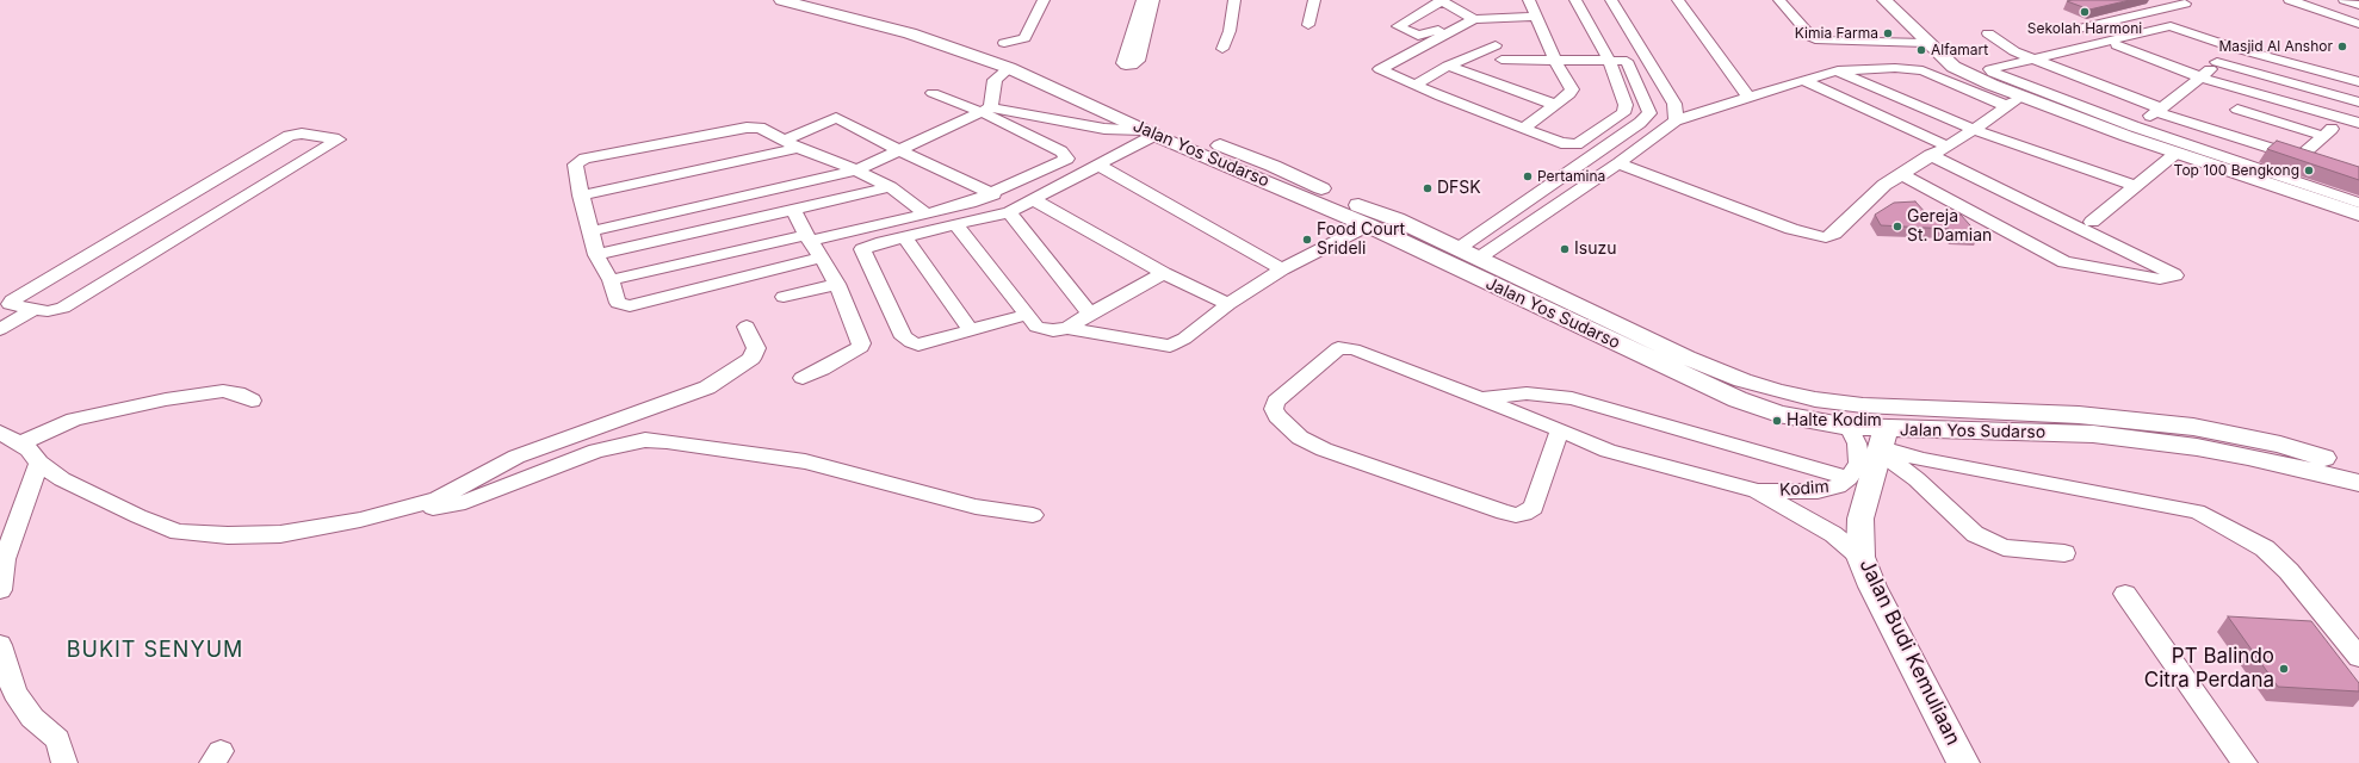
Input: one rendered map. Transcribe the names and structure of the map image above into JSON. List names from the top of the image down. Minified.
{"streets":{"main road":["Jalan Yos Sudarso","Jalan Budi Kemuliaan"],"street":["Kodim"]},"crossings":[["Jalan Yos Sudarso","Kodim"],["Jalan Yos Sudarso","Jalan Budi Kemuliaan"]],"districts":["BUKIT SENYUM"],"places":["Sekolah Harmoni","Kimia Farma","Masjid Al Anshor","Alfamart","Top 100 Bengkong","Pertamina","DFSK","Gereja St. Damian","Food Court Srideli","Isuzu","Halte Kodim","PT Balindo Citra Perdana"]}
